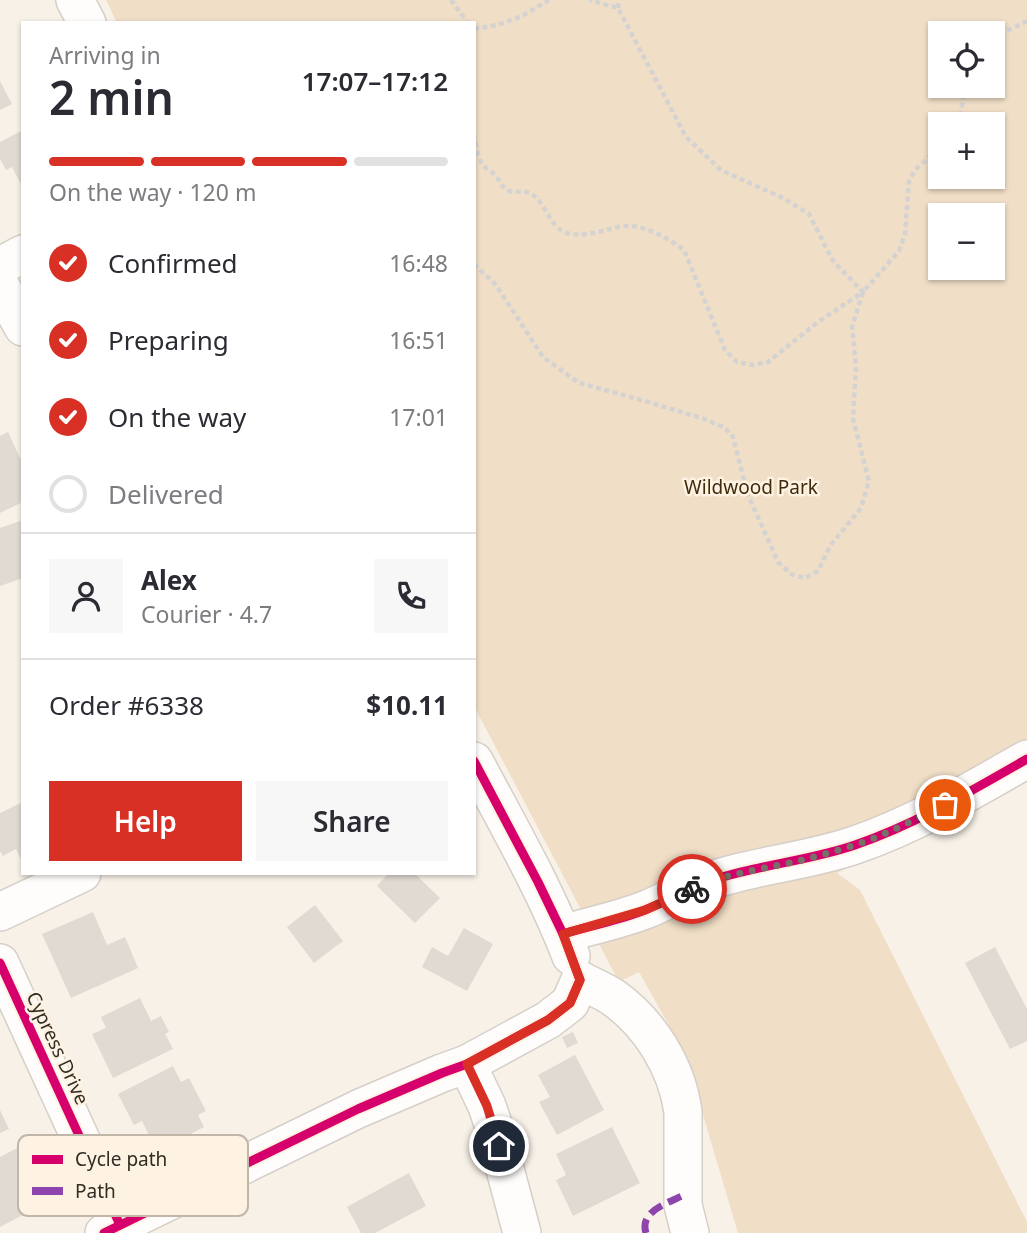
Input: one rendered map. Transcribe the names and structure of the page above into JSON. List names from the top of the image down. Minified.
{"streets":{"street":["Cypress Drive"]},"parks":["Wildwood Park"],"legend":["Cycle path","Path"],"page":{"map_buttons":["+","−"],"heading":["2 min","Arriving in","17:07–17:12"],"panel":["Alex","Courier · 4.7","Order #6338","$10.11"],"bar":"On the way · 120 m","list":[["Confirmed","16:48"],["Preparing","16:51"],["On the way","17:01"],"Delivered"],"buttons":["Help","Share"]}}
